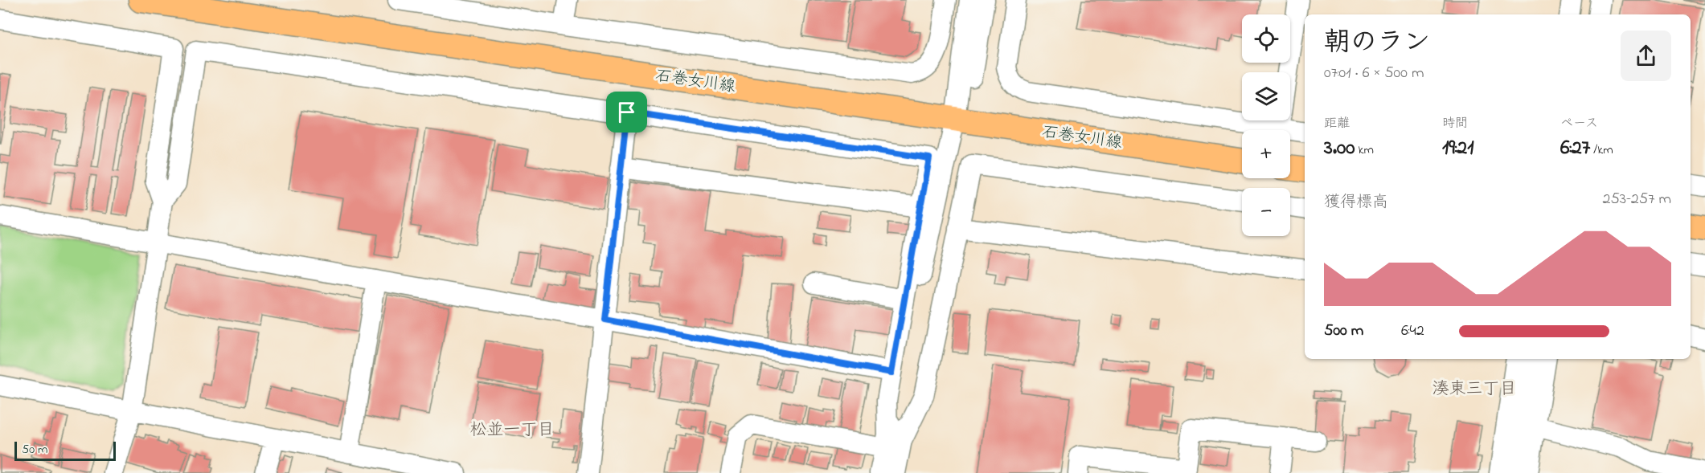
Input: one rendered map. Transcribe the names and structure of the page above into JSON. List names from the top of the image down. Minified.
{"streets":{"main road":["石巻女川線"]},"districts":["湊東三丁目","松並一丁目"],"scale_bar":"50 m","page":{"map_buttons":["+","−"],"heading":["朝のラン","07:01 · 6 × 500 m"],"stats":[["距離","3.00 km"],["時間","19:21"],["ペース","6:27 /km"]],"chart":["獲得標高","253–257 m"],"list":[{"name":"500 m","note":"6:42"}],"scale":"50 m"}}
